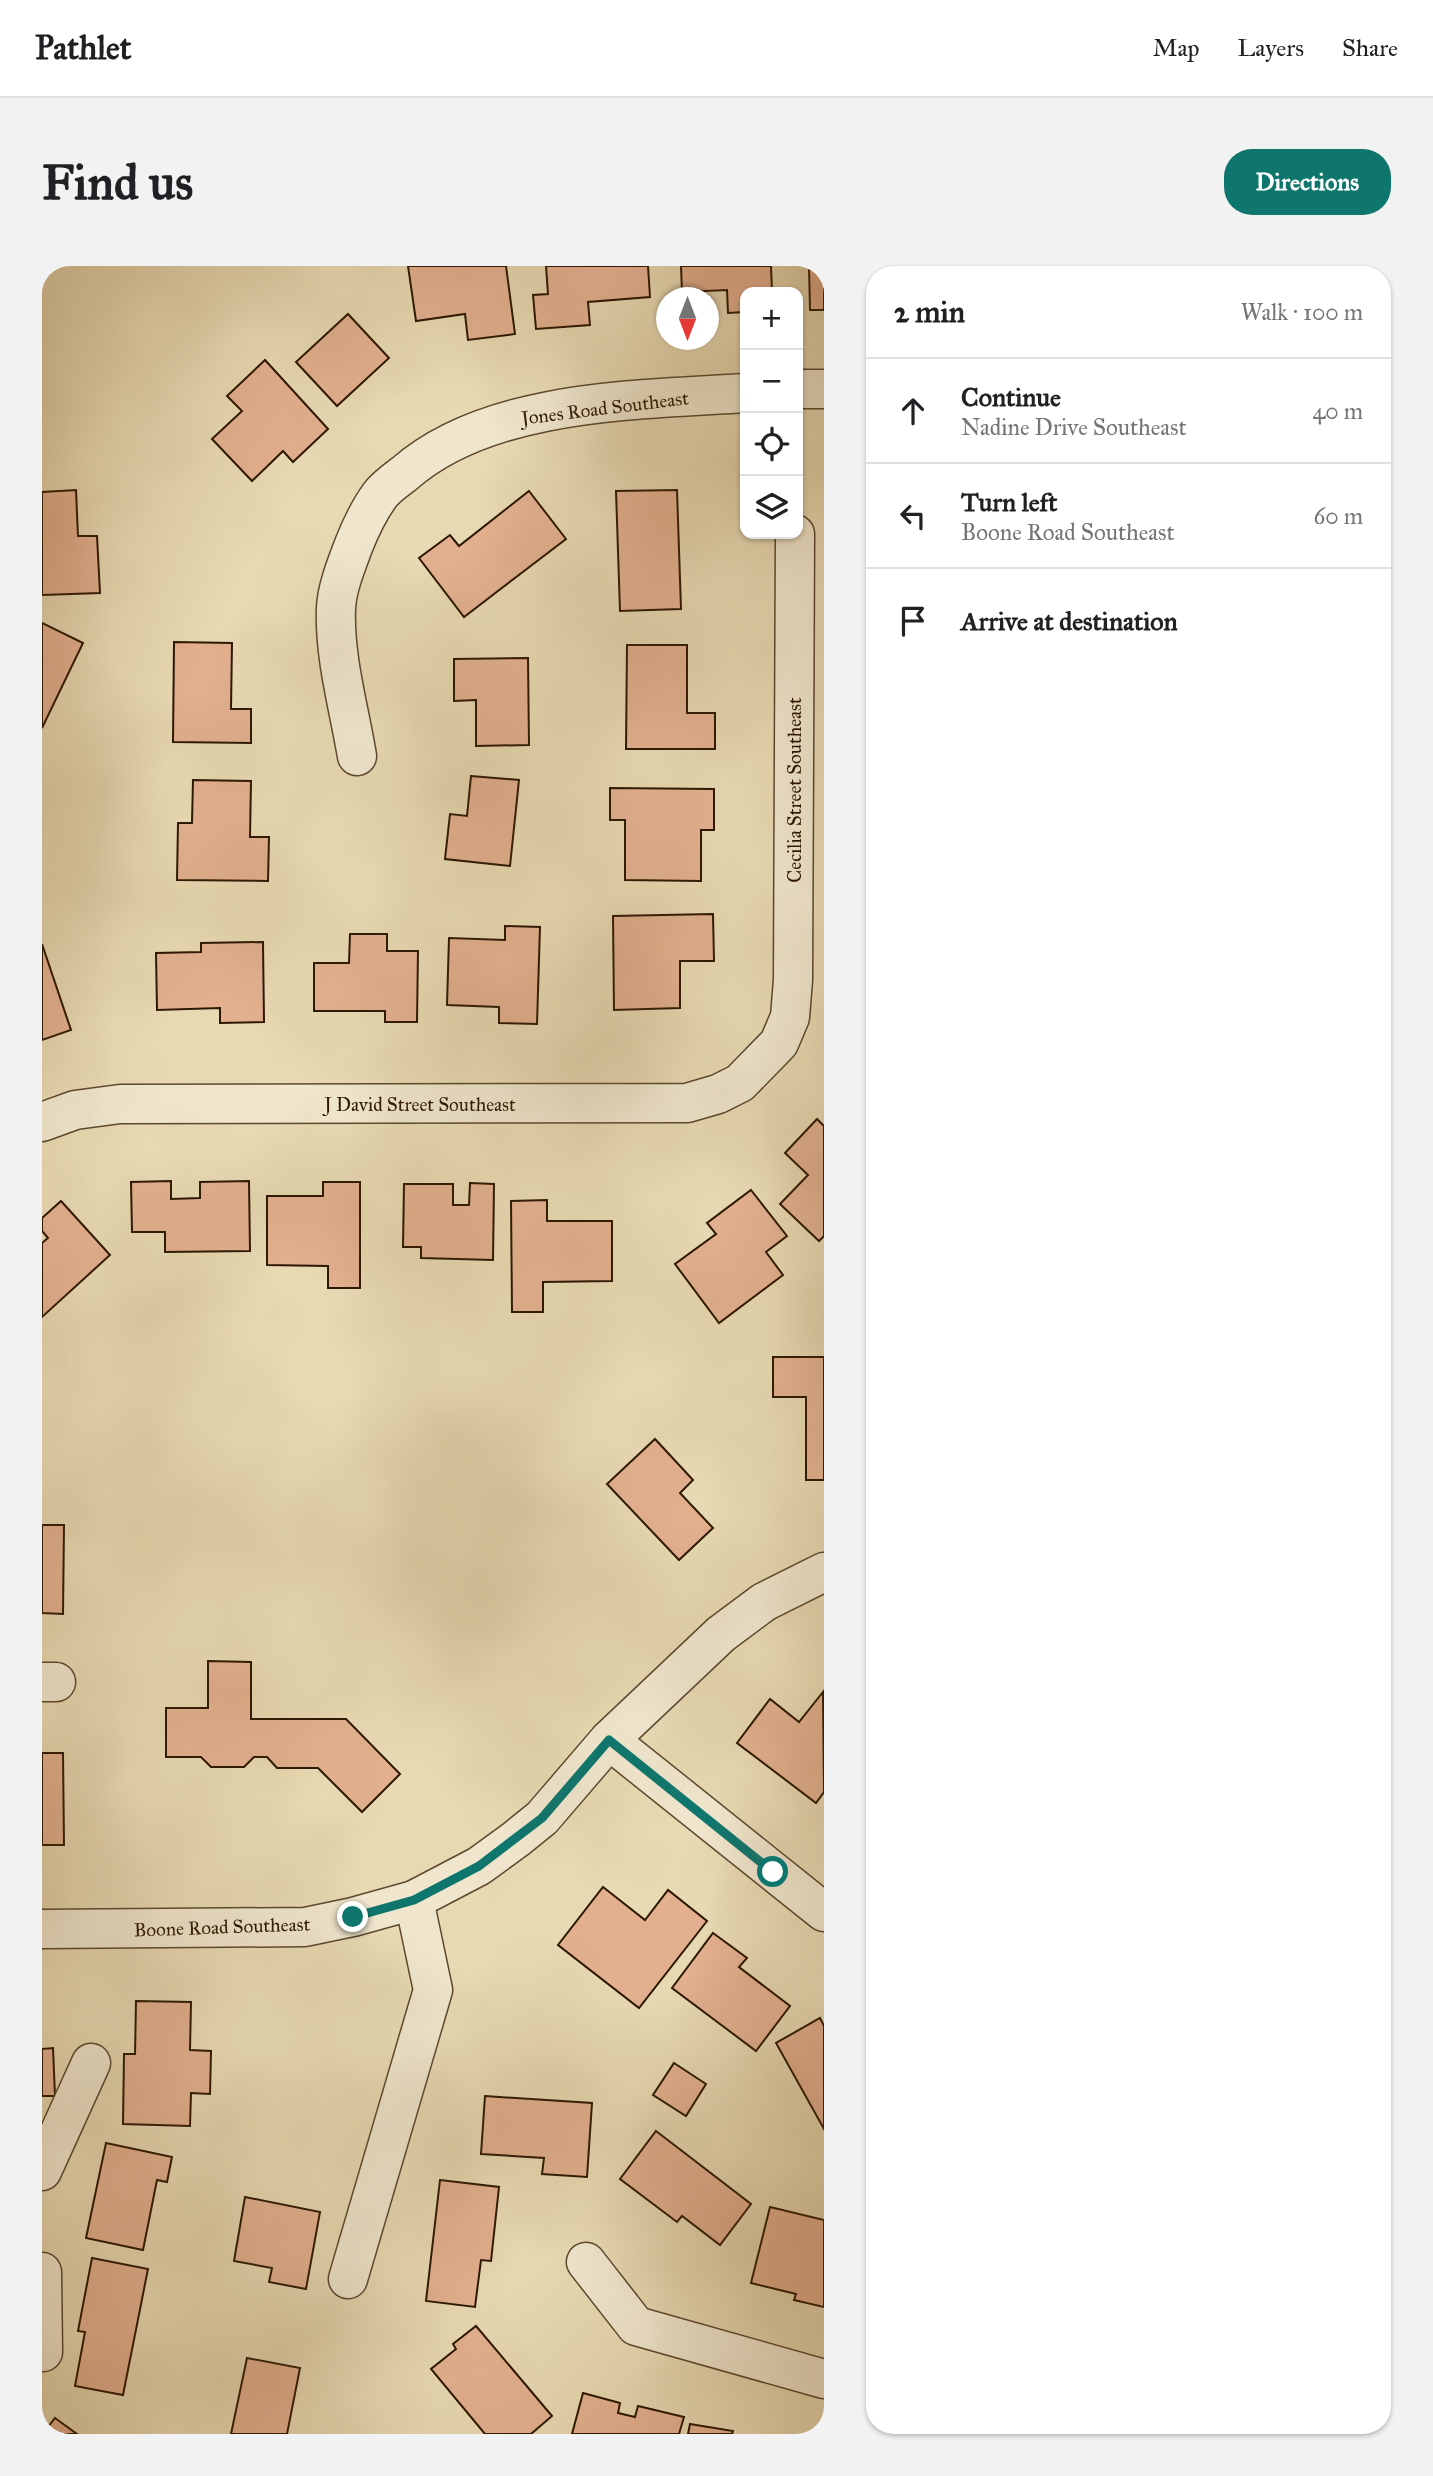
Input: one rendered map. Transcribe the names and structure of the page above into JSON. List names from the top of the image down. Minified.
{"streets":{"street":["Jones Road Southeast","Cecilia Street Southeast","J David Street Southeast","Boone Road Southeast"]},"crossings":[["Cecilia Street Southeast","J David Street Southeast"]],"north":"bottom","page":{"header":"Pathlet","nav":["Map","Layers","Share"],"buttons":"Directions","title":"Find us","heading":["2 min","Walk · 100 m"],"map_buttons":["+","−"],"list":[["Continue","Nadine Drive Southeast","40 m"],["Turn left","Boone Road Southeast","60 m"],"Arrive at destination"]}}
